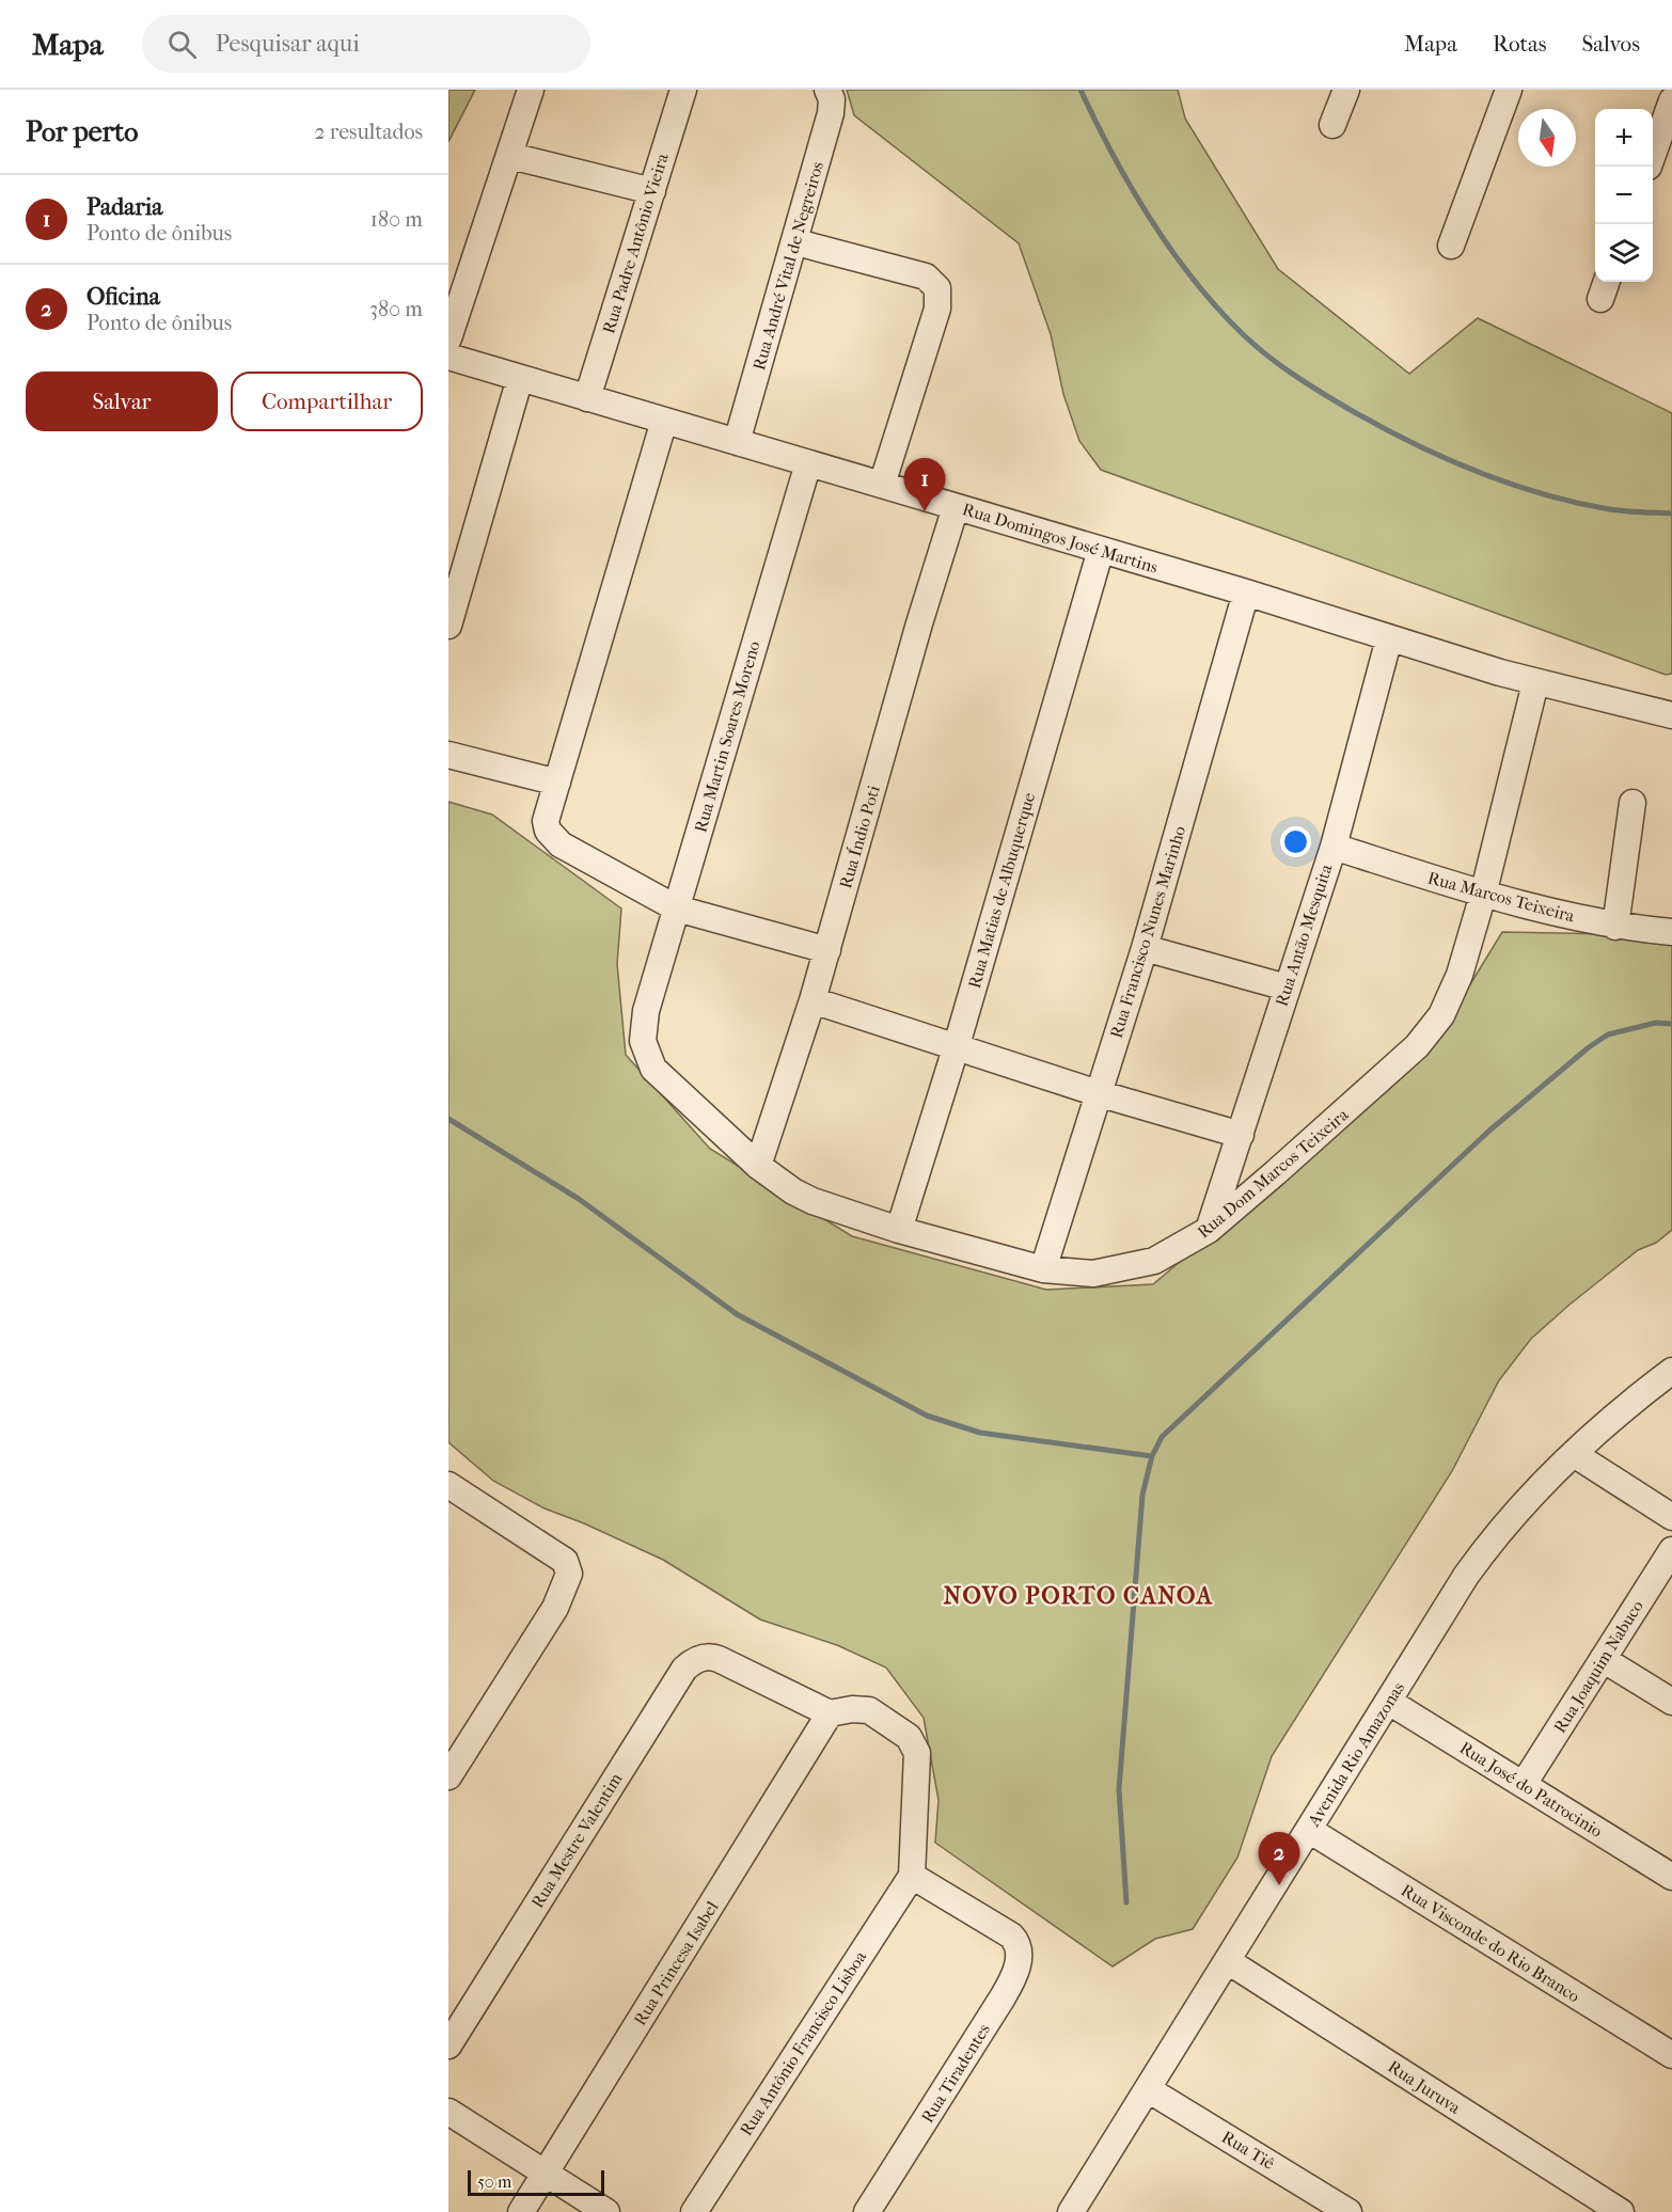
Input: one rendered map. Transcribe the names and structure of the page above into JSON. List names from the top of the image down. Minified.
{"streets":{"street":["Rua Padre Antônio Vieira","Rua André Vital de Negreiros","Rua Domingos José Martins","Rua Martin Soares Moreno","Rua Índio Poti","Rua Matias de Albuquerque","Rua Marcos Teixeira","Rua Francisco Nunes Marinho","Rua Antão Mesquita","Rua Dom Marcos Teixeira","Rua Joaquim Nabuco","Avenida Rio Amazonas","Rua José do Patrocinio","Rua Mestre Valentim","Rua Visconde do Rio Branco","Rua Princesa Isabel","Rua Antônio Francisco Lisboa","Rua Tiradentes","Rua Juruva","Rua Tiê"]},"crossings":[["Rua Padre Antônio Vieira","Rua Domingos José Martins"],["Rua André Vital de Negreiros","Rua Domingos José Martins"],["Rua Domingos José Martins","Rua Martin Soares Moreno"],["Rua Domingos José Martins","Rua Índio Poti"],["Rua Domingos José Martins","Rua Matias de Albuquerque"],["Rua Domingos José Martins","Rua Francisco Nunes Marinho"],["Rua Domingos José Martins","Rua Antão Mesquita"],["Rua Domingos José Martins","Rua Dom Marcos Teixeira"],["Rua Martin Soares Moreno","Rua Dom Marcos Teixeira"],["Rua Índio Poti","Rua Dom Marcos Teixeira"],["Rua Matias de Albuquerque","Rua Dom Marcos Teixeira"],["Rua Marcos Teixeira","Rua Antão Mesquita"],["Rua Marcos Teixeira","Rua Dom Marcos Teixeira"],["Rua Francisco Nunes Marinho","Rua Dom Marcos Teixeira"],["Rua Antão Mesquita","Rua Dom Marcos Teixeira"],["Rua Joaquim Nabuco","Rua José do Patrocinio"],["Avenida Rio Amazonas","Rua José do Patrocinio"],["Avenida Rio Amazonas","Rua Visconde do Rio Branco"],["Avenida Rio Amazonas","Rua Juruva"],["Avenida Rio Amazonas","Rua Tiê"],["Rua Mestre Valentim","Rua Princesa Isabel"],["Rua Antônio Francisco Lisboa","Rua Tiradentes"]],"districts":["NOVO PORTO CANOA"],"scale_bar":"50 m","north":"bottom","page":{"header":"Mapa","search":"Pesquisar aqui","nav":["Mapa","Rotas","Salvos"],"heading":["Por perto","2 resultados"],"map_buttons":["+","−"],"list":[{"mark":"1","name":"Padaria","note":"Ponto de ônibus","value":"180 m"},{"mark":"2","name":"Oficina","note":"Ponto de ônibus","value":"380 m"}],"buttons":["Salvar","Compartilhar"],"pins":["1","2"],"scale":"50 m"}}
